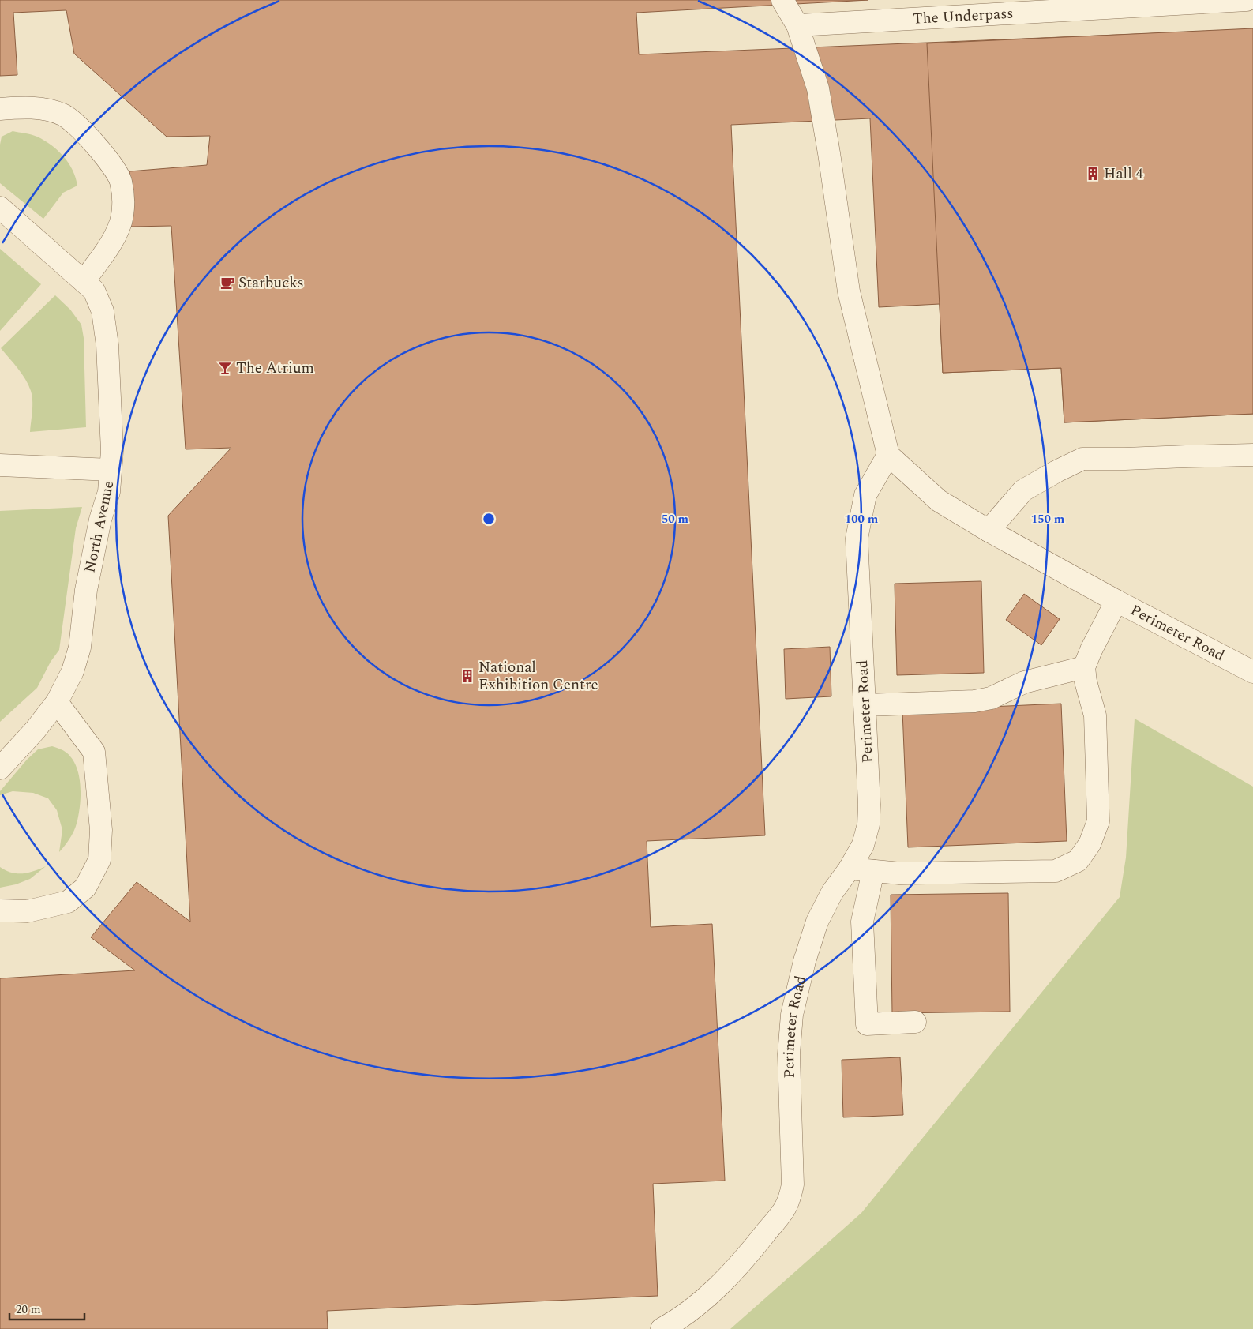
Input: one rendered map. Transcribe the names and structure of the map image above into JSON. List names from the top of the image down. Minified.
{"streets":{"street":["The Underpass","North Avenue","Perimeter Road"]},"places":{"building":["Hall 4","National Exhibition Centre"],"cafe":["Starbucks"],"bar":["The Atrium"]},"scale_bar":"20 m","rings":["50 m","100 m","150 m"]}
